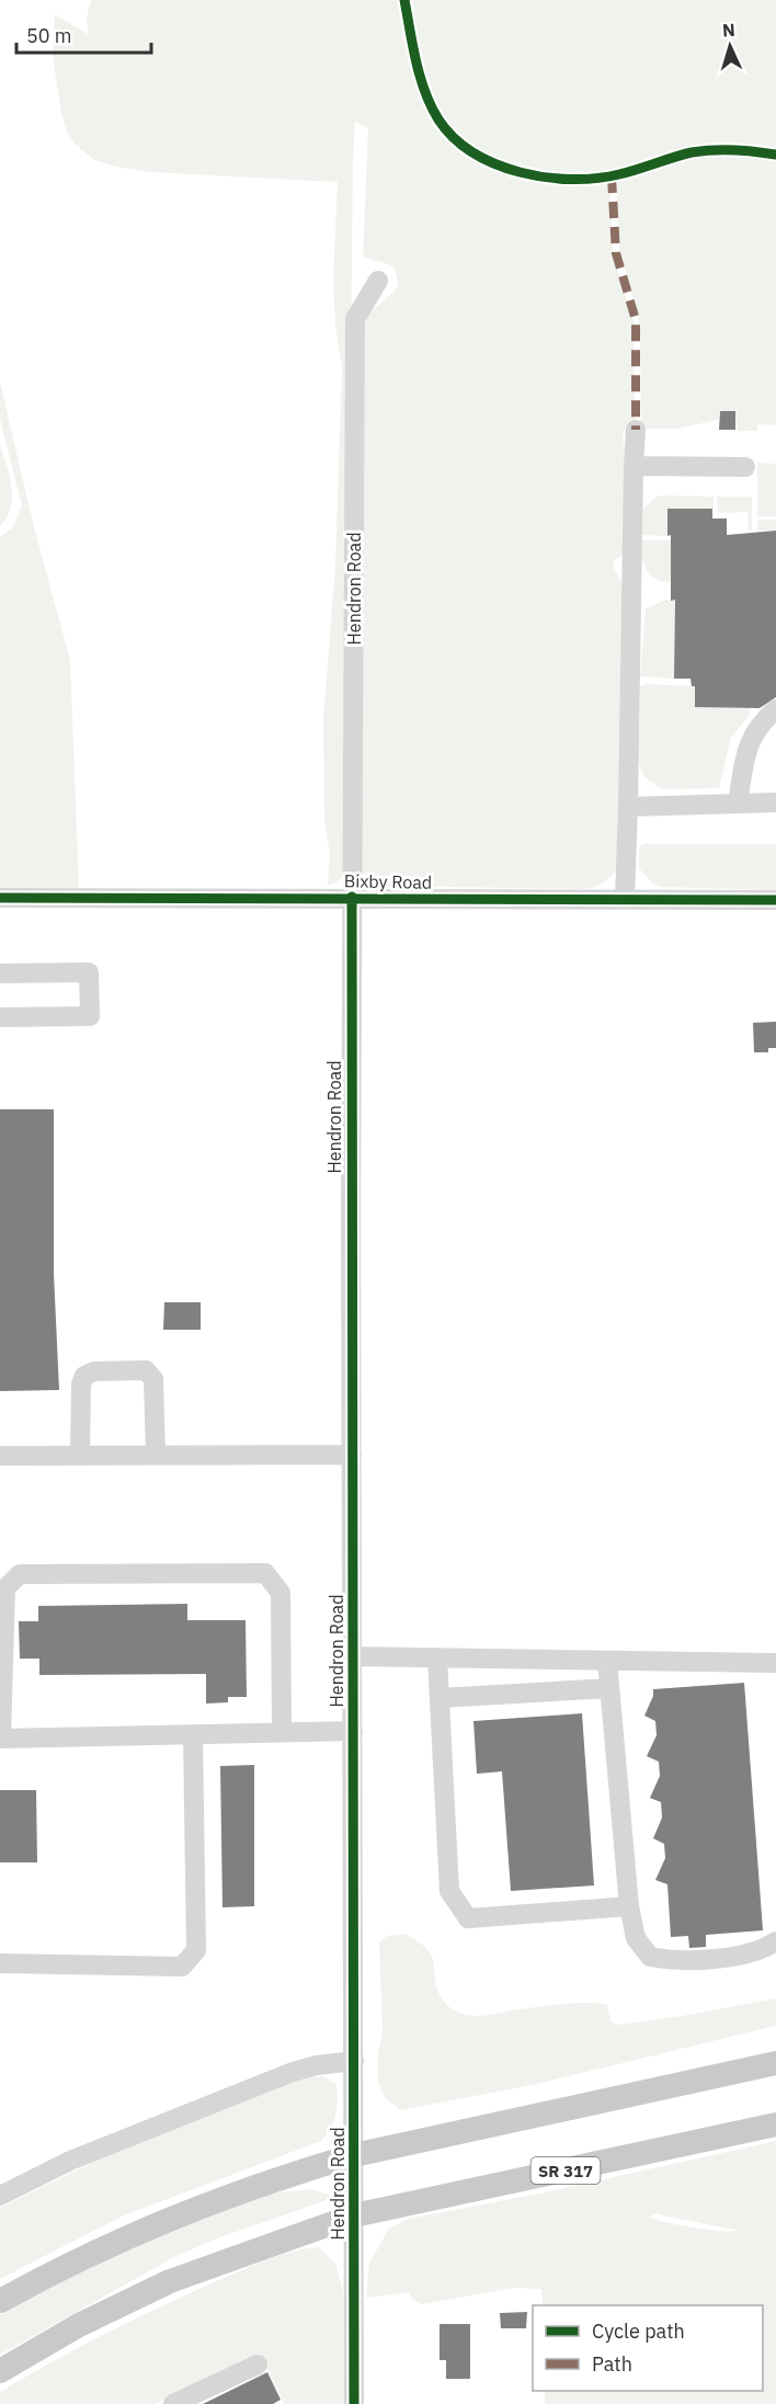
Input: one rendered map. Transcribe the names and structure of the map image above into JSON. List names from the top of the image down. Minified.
{"streets":{"main road":["SR 317"],"street":["Hendron Road","Bixby Road"]},"crossings":[["Hendron Road","Bixby Road"],["Hendron Road","SR 317"]],"legend":["Cycle path","Path"],"scale_bar":"50 m","north":"top"}
